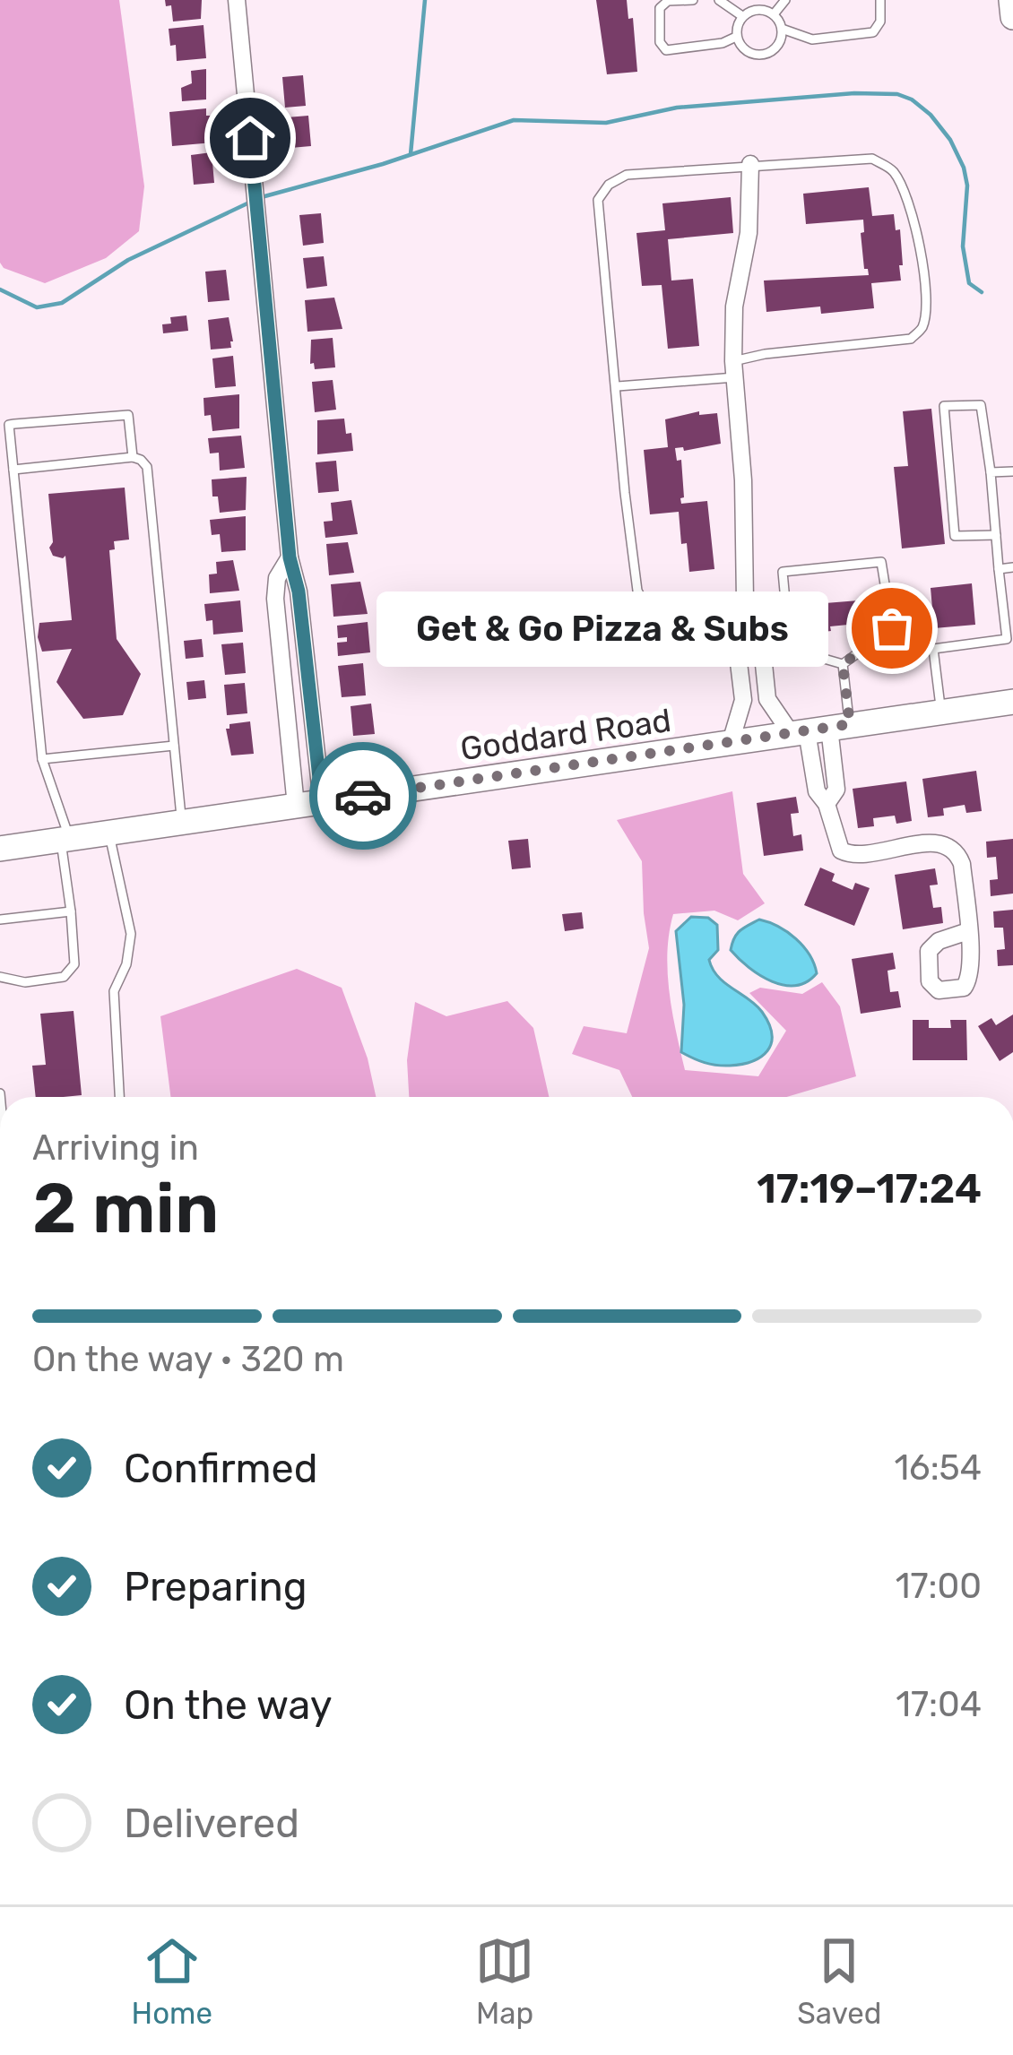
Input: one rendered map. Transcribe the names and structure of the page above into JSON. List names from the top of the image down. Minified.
{"streets":{"main road":["Goddard Road"]},"places":["Get & Go Pizza & Subs"],"page":{"bubble":"Get & Go Pizza & Subs","heading":["2 min","Arriving in","17:19–17:24"],"bar":"On the way · 320 m","list":[["Confirmed","16:54"],["Preparing","17:00"],["On the way","17:04"],"Delivered"],"tabs":["Home","Map","Saved"]}}
